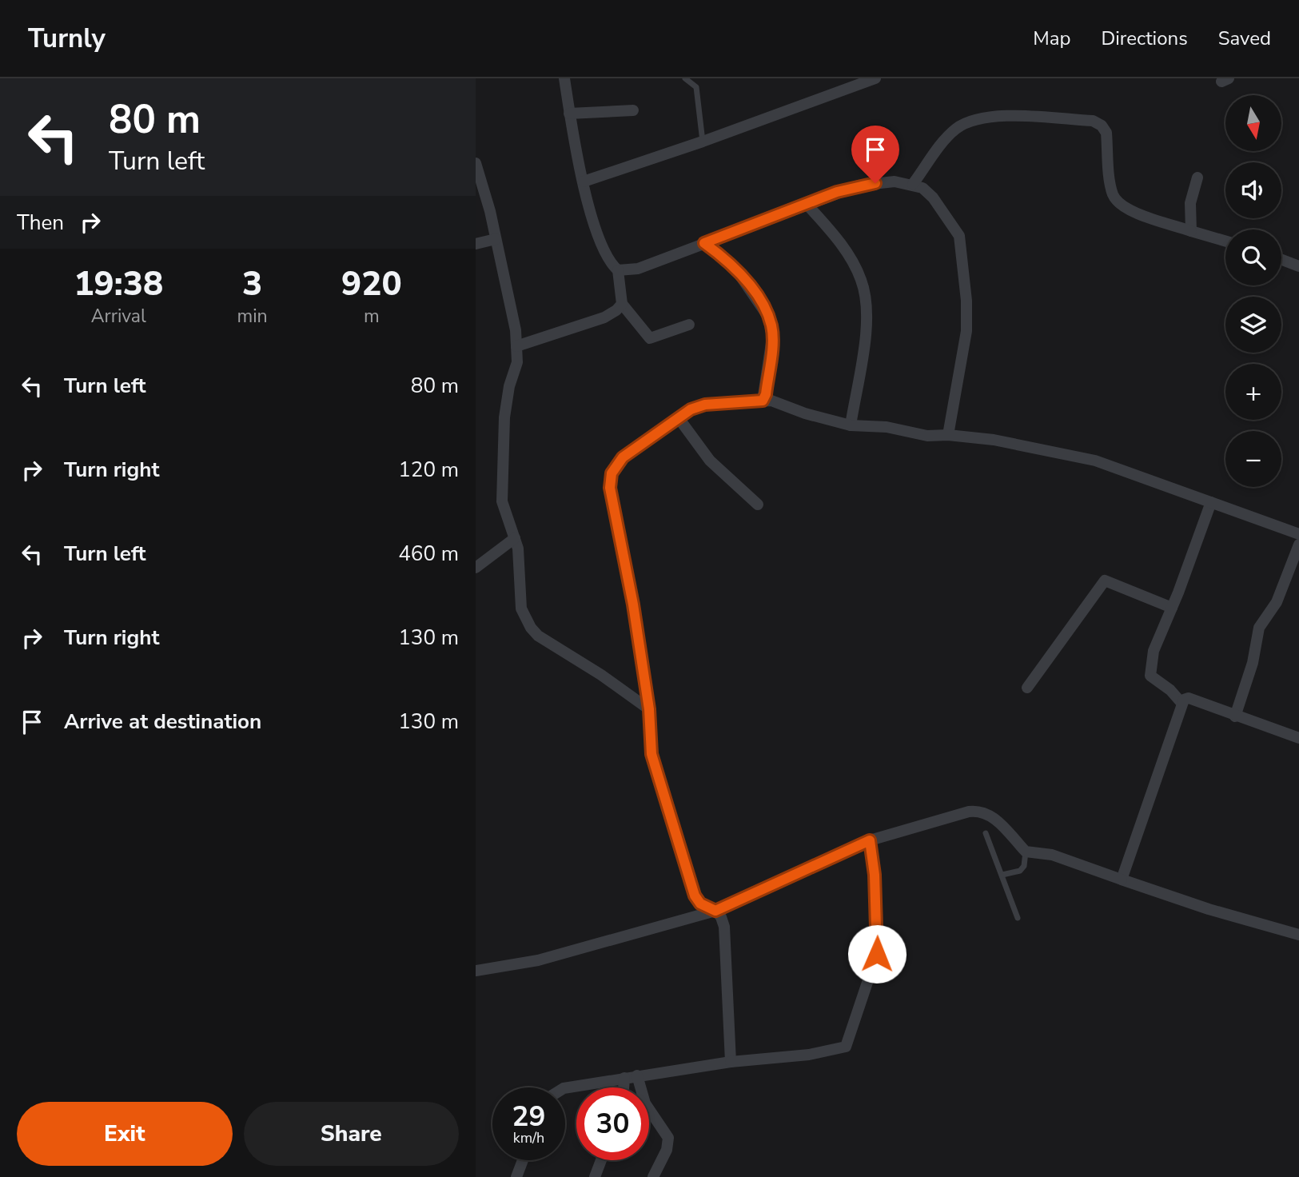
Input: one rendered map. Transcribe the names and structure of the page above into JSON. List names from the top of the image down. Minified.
{"north":"bottom","page":{"header":"Turnly","nav":["Map","Directions","Saved"],"turn":["80 m","Turn left"],"map_buttons":["+","−"],"then":"Then","eta":["19:38","Arrival","3","min","920","m"],"list":[{"name":"Turn left","value":"80 m"},{"name":"Turn right","value":"120 m"},{"name":"Turn left","value":"460 m"},{"name":"Turn right","value":"130 m"},{"name":"Arrive at destination","value":"130 m"}],"speed":"29 km/h","limit":"30","buttons":["Exit","Share"]}}
